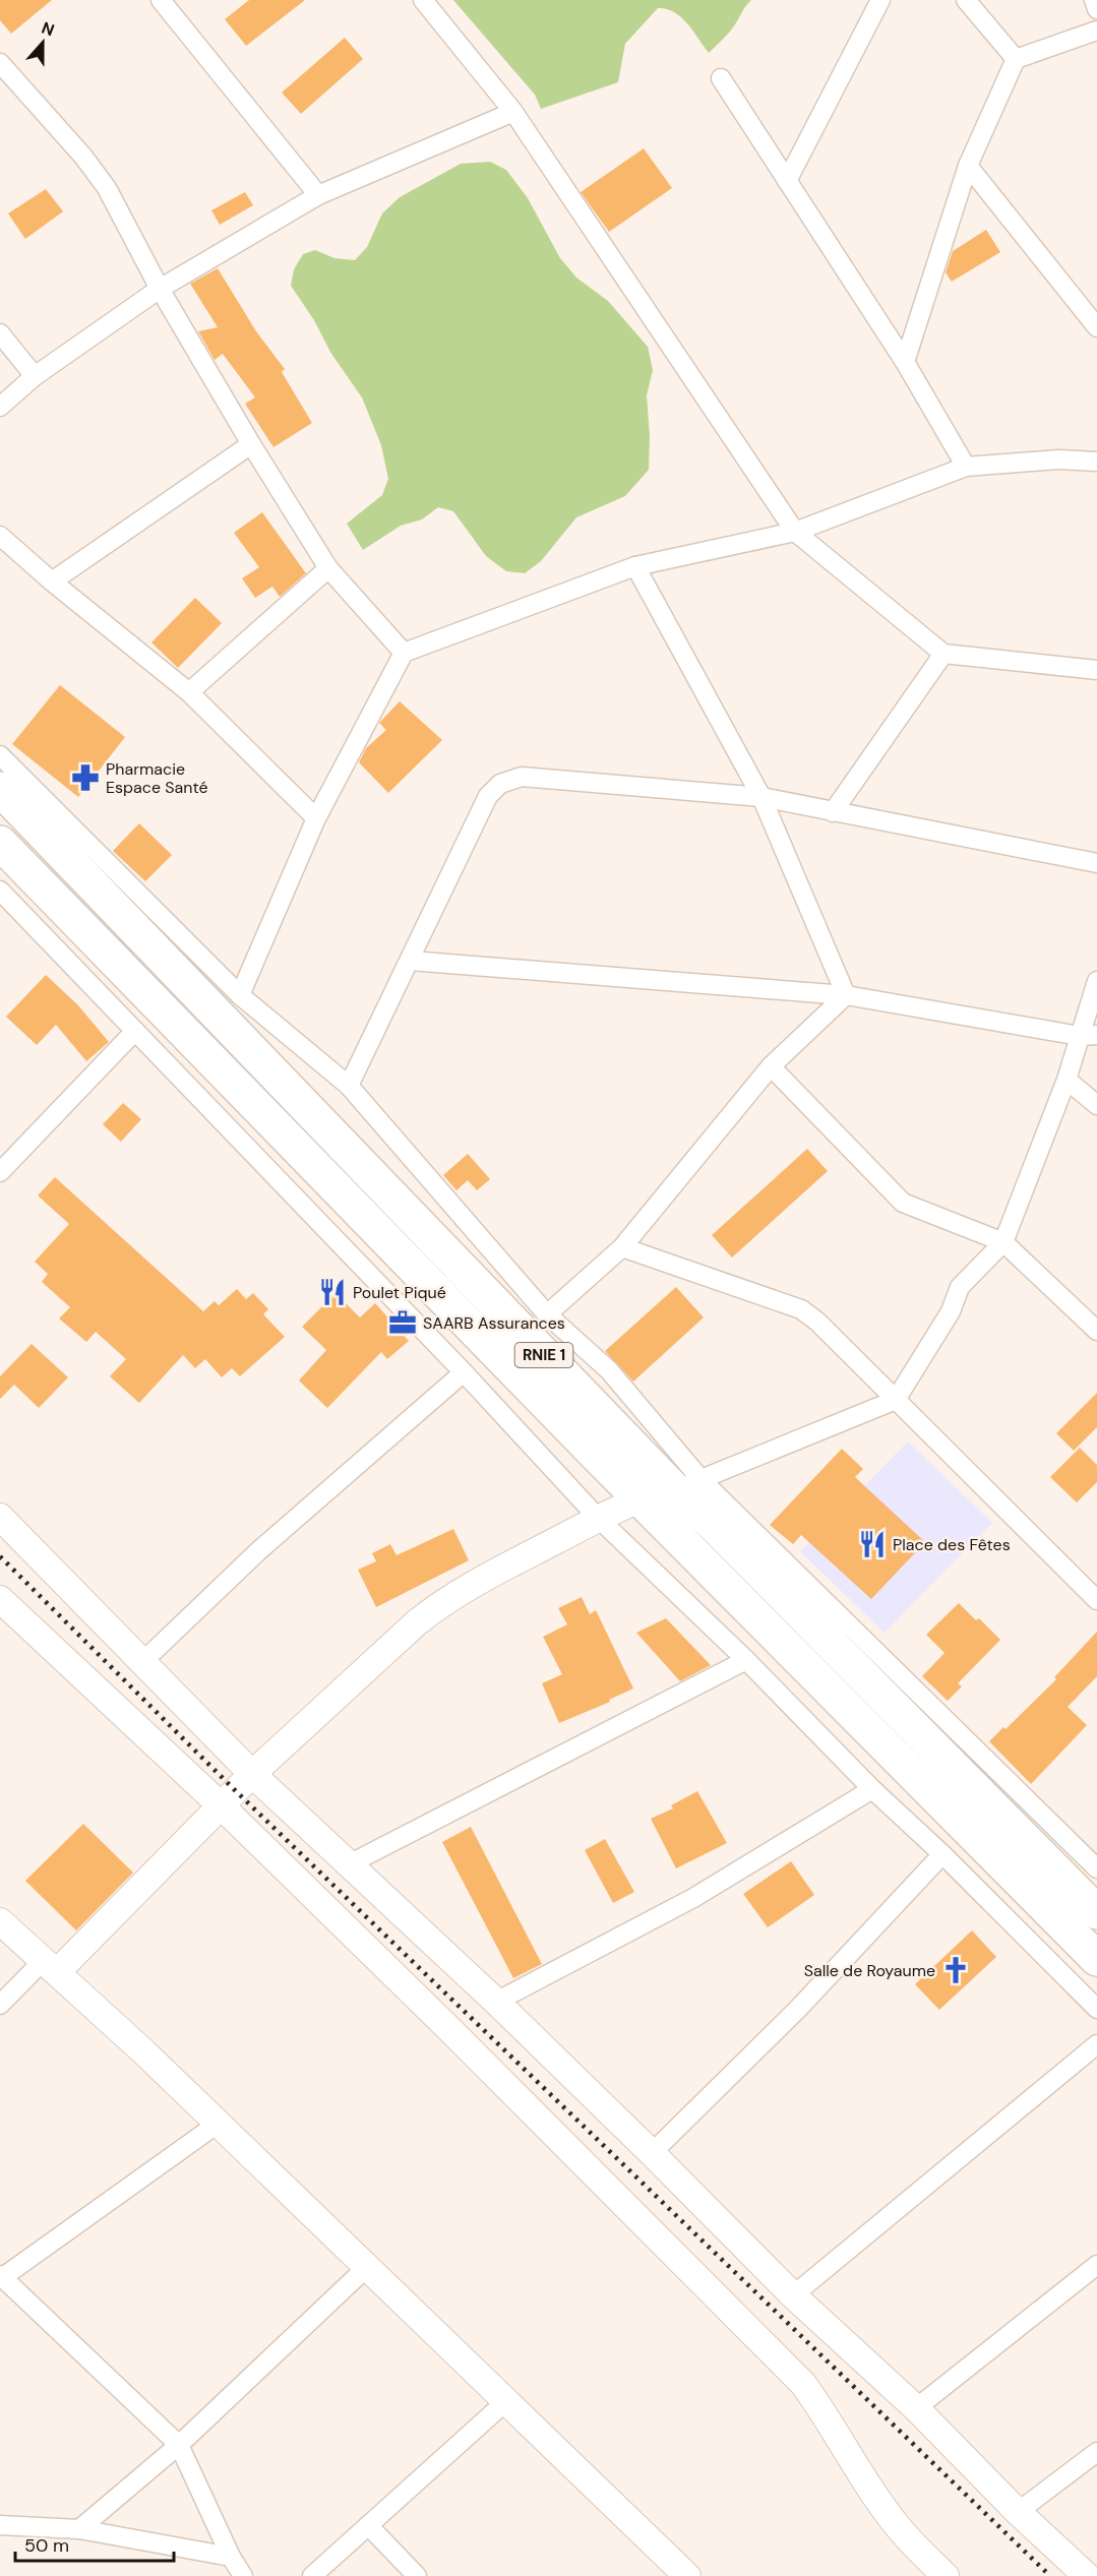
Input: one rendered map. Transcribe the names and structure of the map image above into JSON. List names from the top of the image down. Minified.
{"streets":{"highway":["RNIE 1"]},"places":{"pharmacy":["Pharmacie Espace Santé"],"restaurant":["Poulet Piqué","Place des Fêtes"],"office":["SAARB Assurances"],"church":["Salle de Royaume"]},"scale_bar":"50 m","north":"top"}
